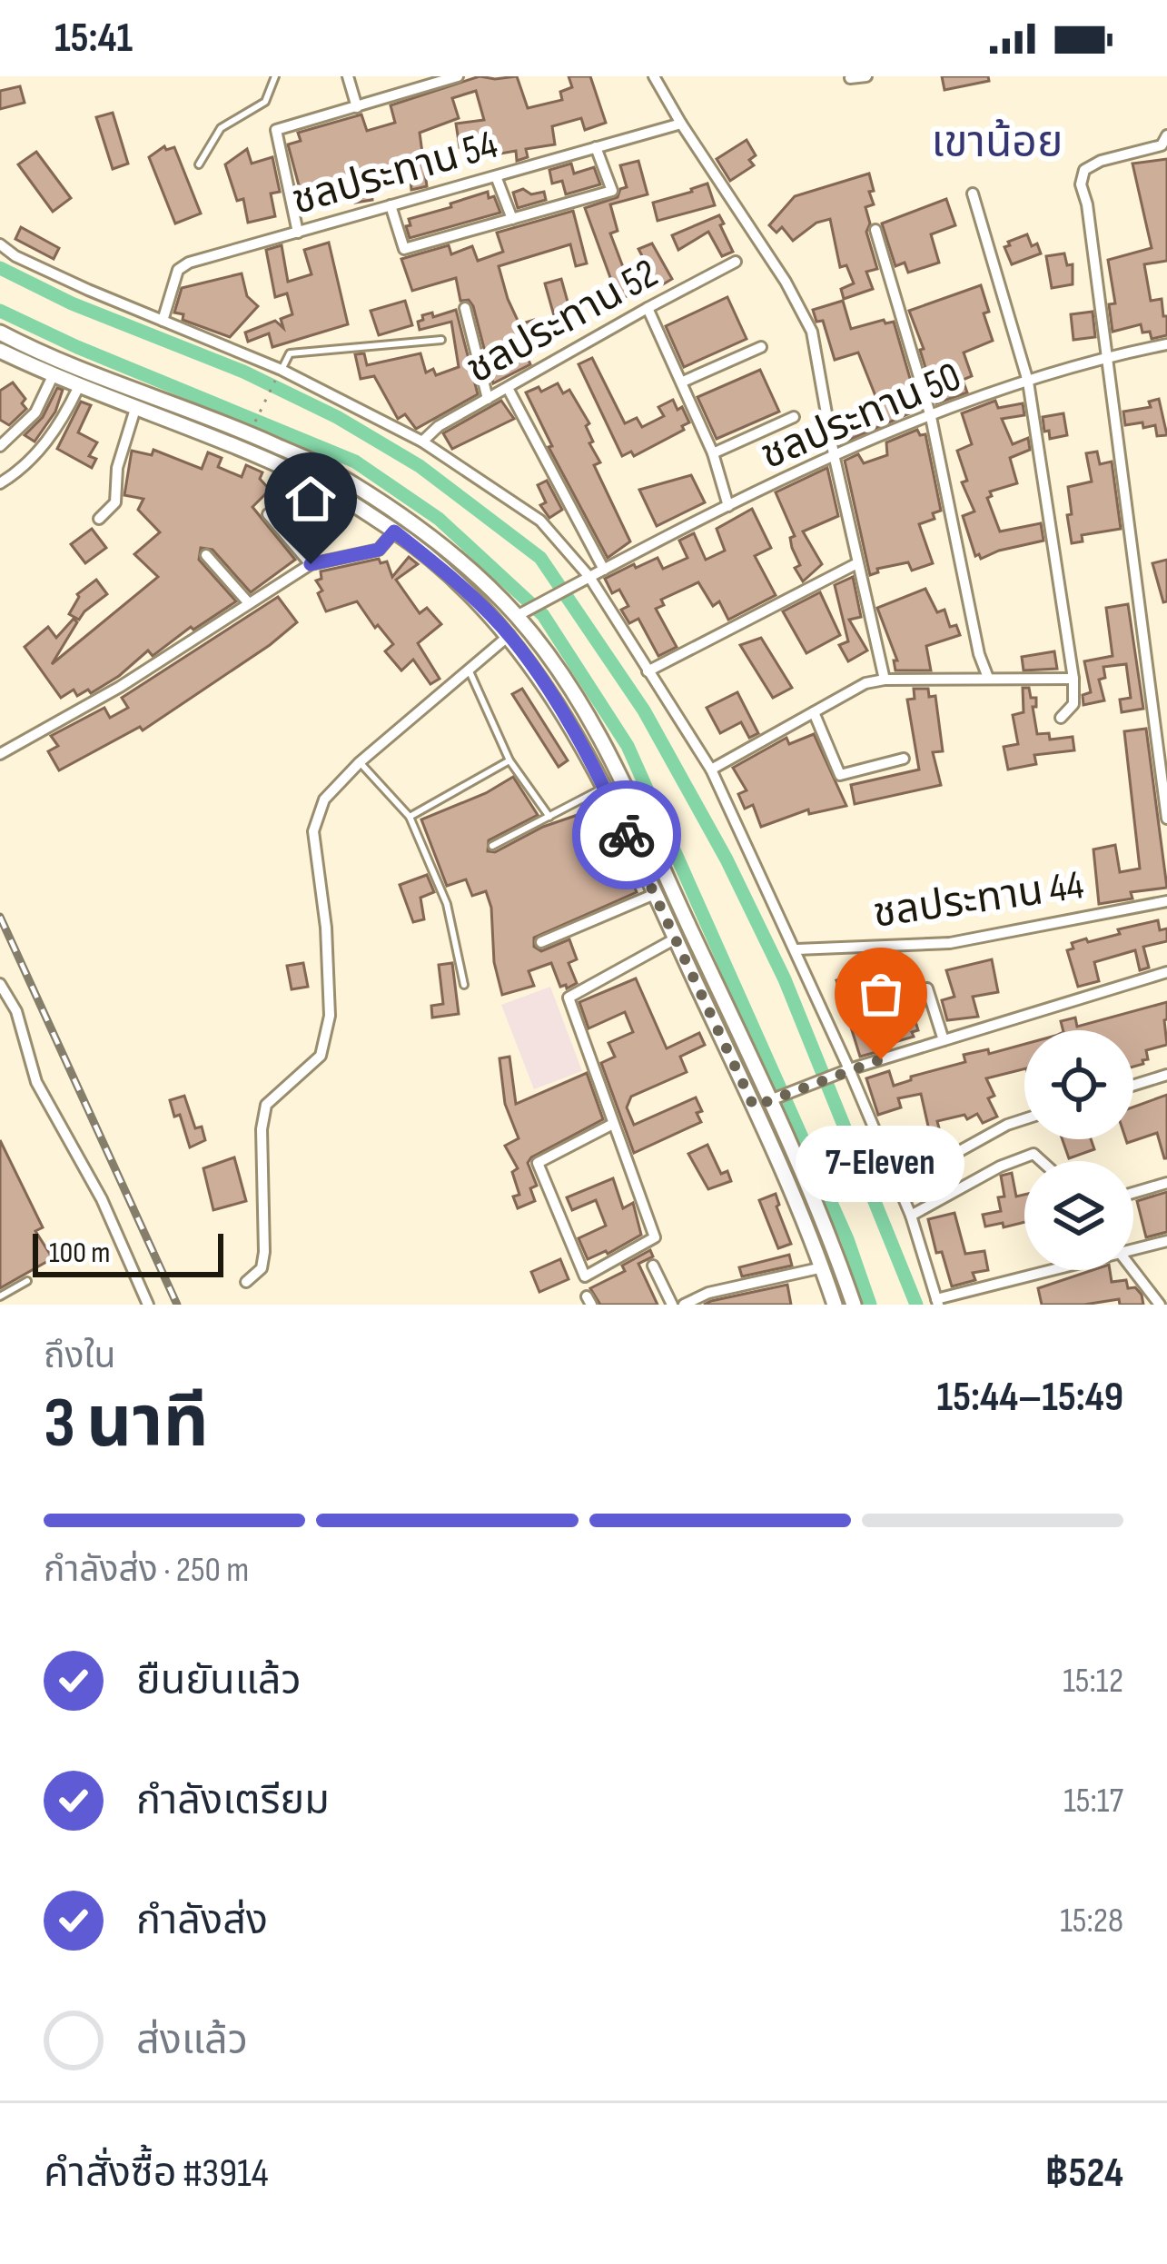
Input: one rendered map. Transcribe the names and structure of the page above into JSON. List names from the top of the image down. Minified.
{"streets":{"street":["ชลประทาน 54","ชลประทาน 52","ชลประทาน 50","ชลประทาน 44"]},"districts":["เขาน้อย"],"places":["7-Eleven"],"scale_bar":"100 m","page":{"status":"15:41","bubble":"7-Eleven","scale":"100 m","heading":["3 นาที","ถึงใน","15:44–15:49"],"panel":["คำสั่งซื้อ #3914","฿524"],"bar":"กำลังส่ง · 250 m","list":[["ยืนยันแล้ว","15:12"],["กำลังเตรียม","15:17"],["กำลังส่ง","15:28"],"ส่งแล้ว"]}}
